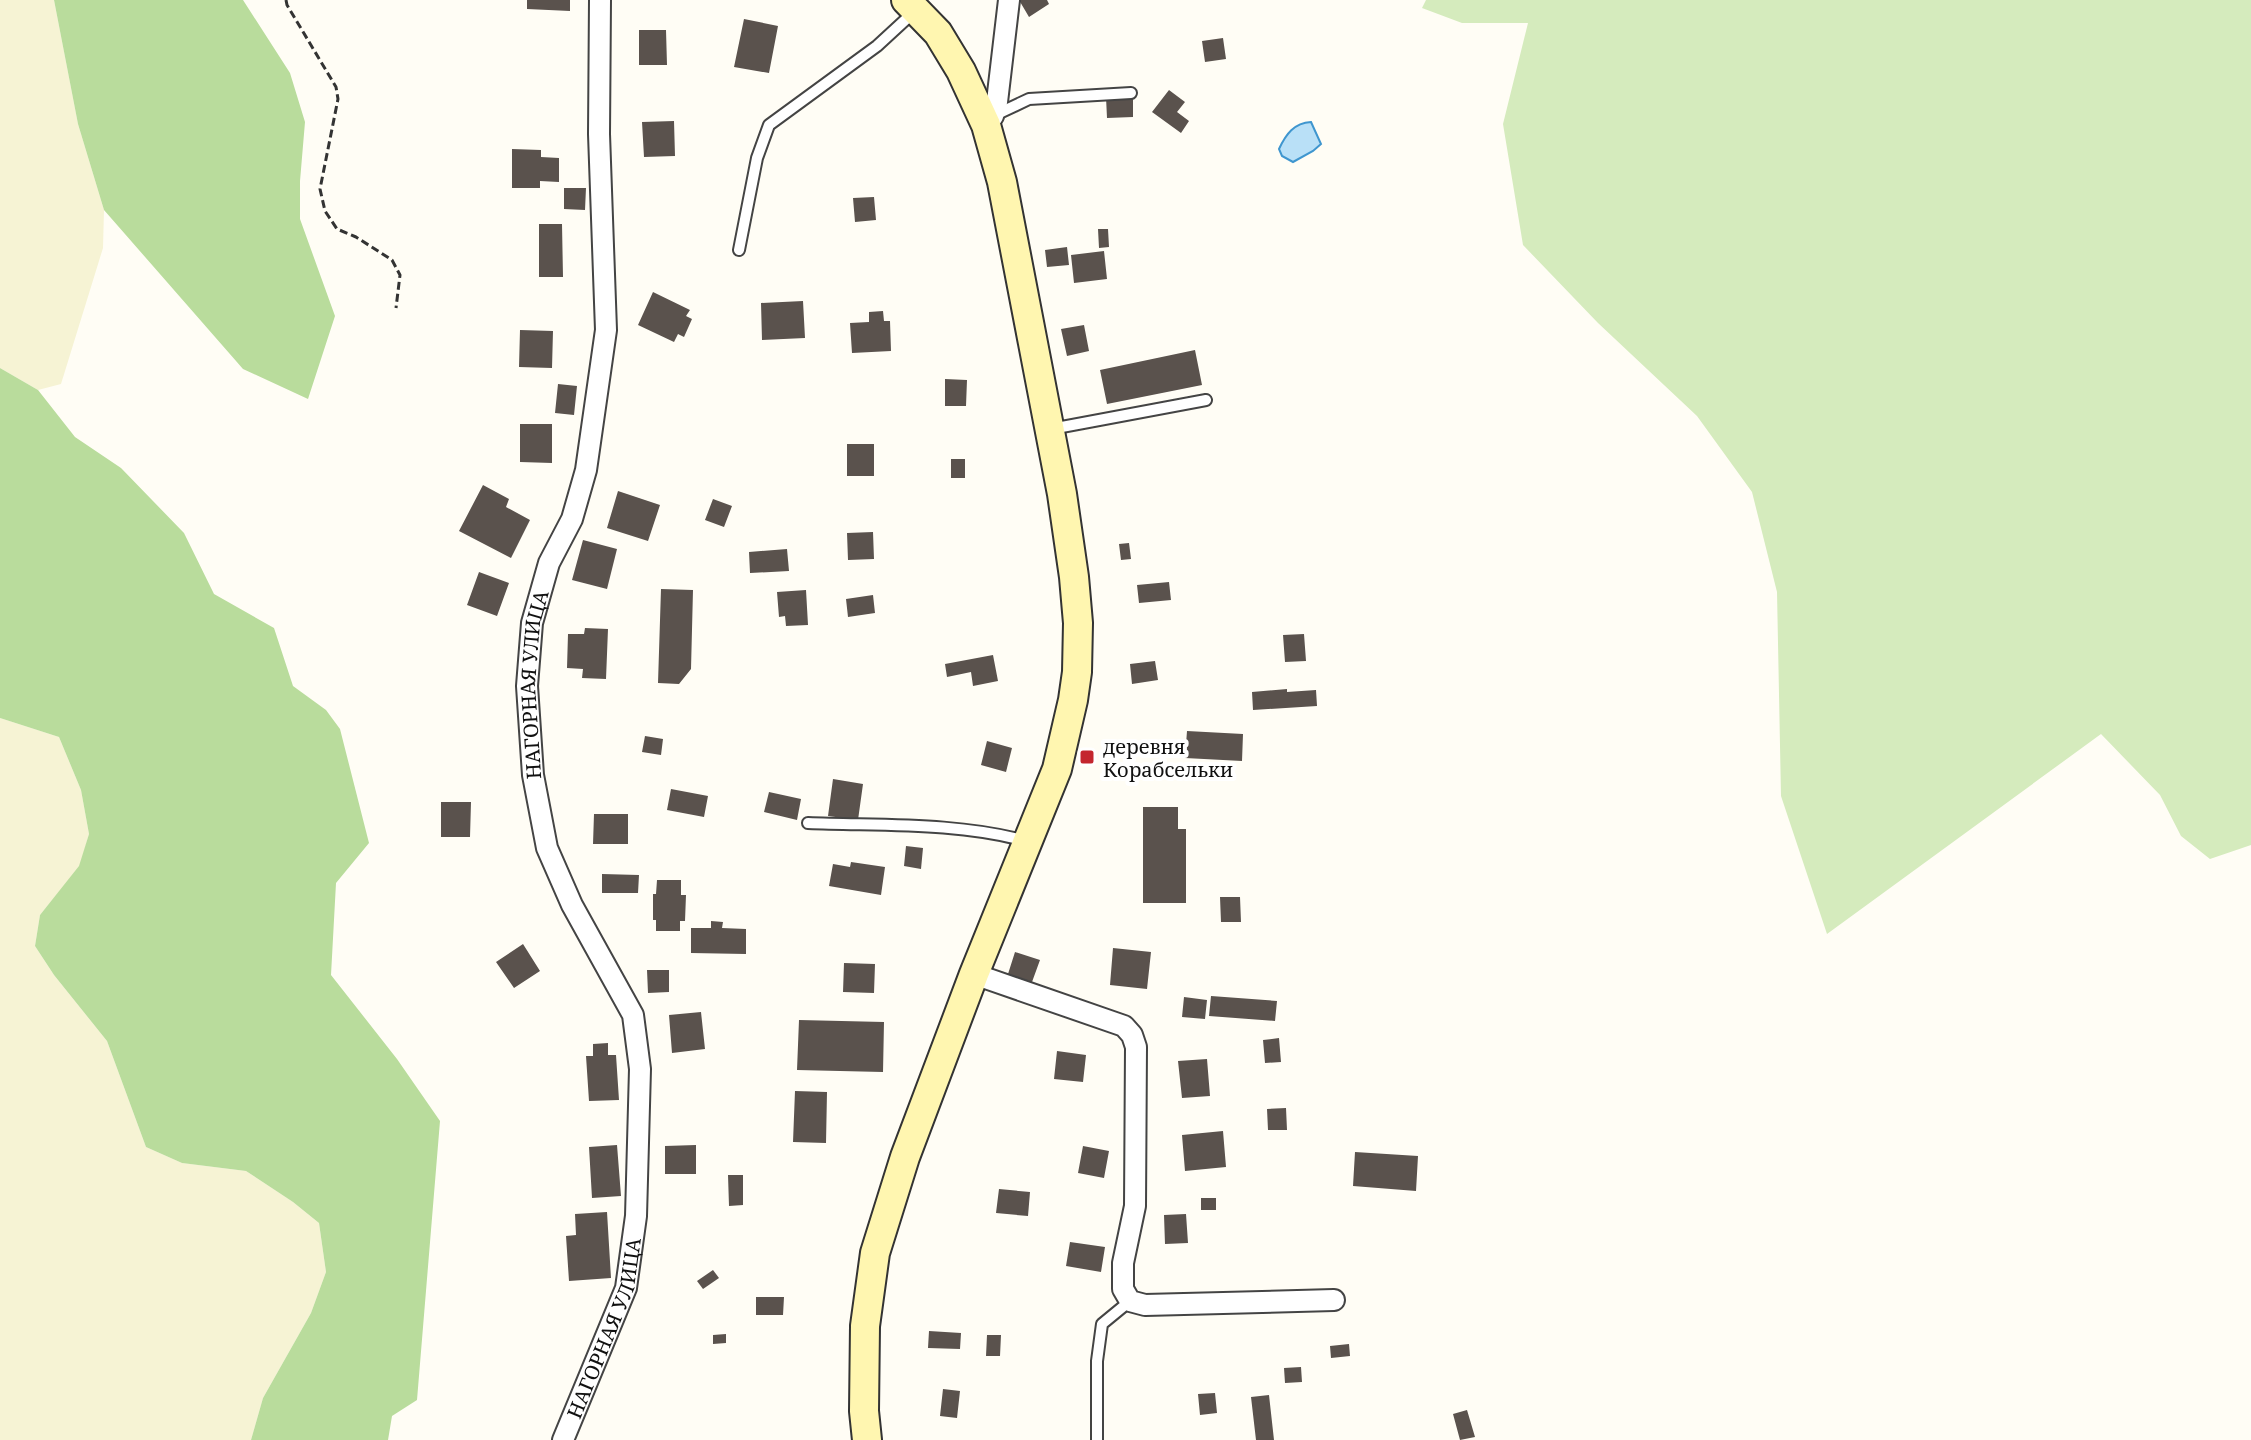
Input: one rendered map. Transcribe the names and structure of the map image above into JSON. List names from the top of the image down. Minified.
{"streets":{"street":["НАГОРНАЯ УЛИЦА"]},"places":{"transit":["деревня Корабсельки"]}}
